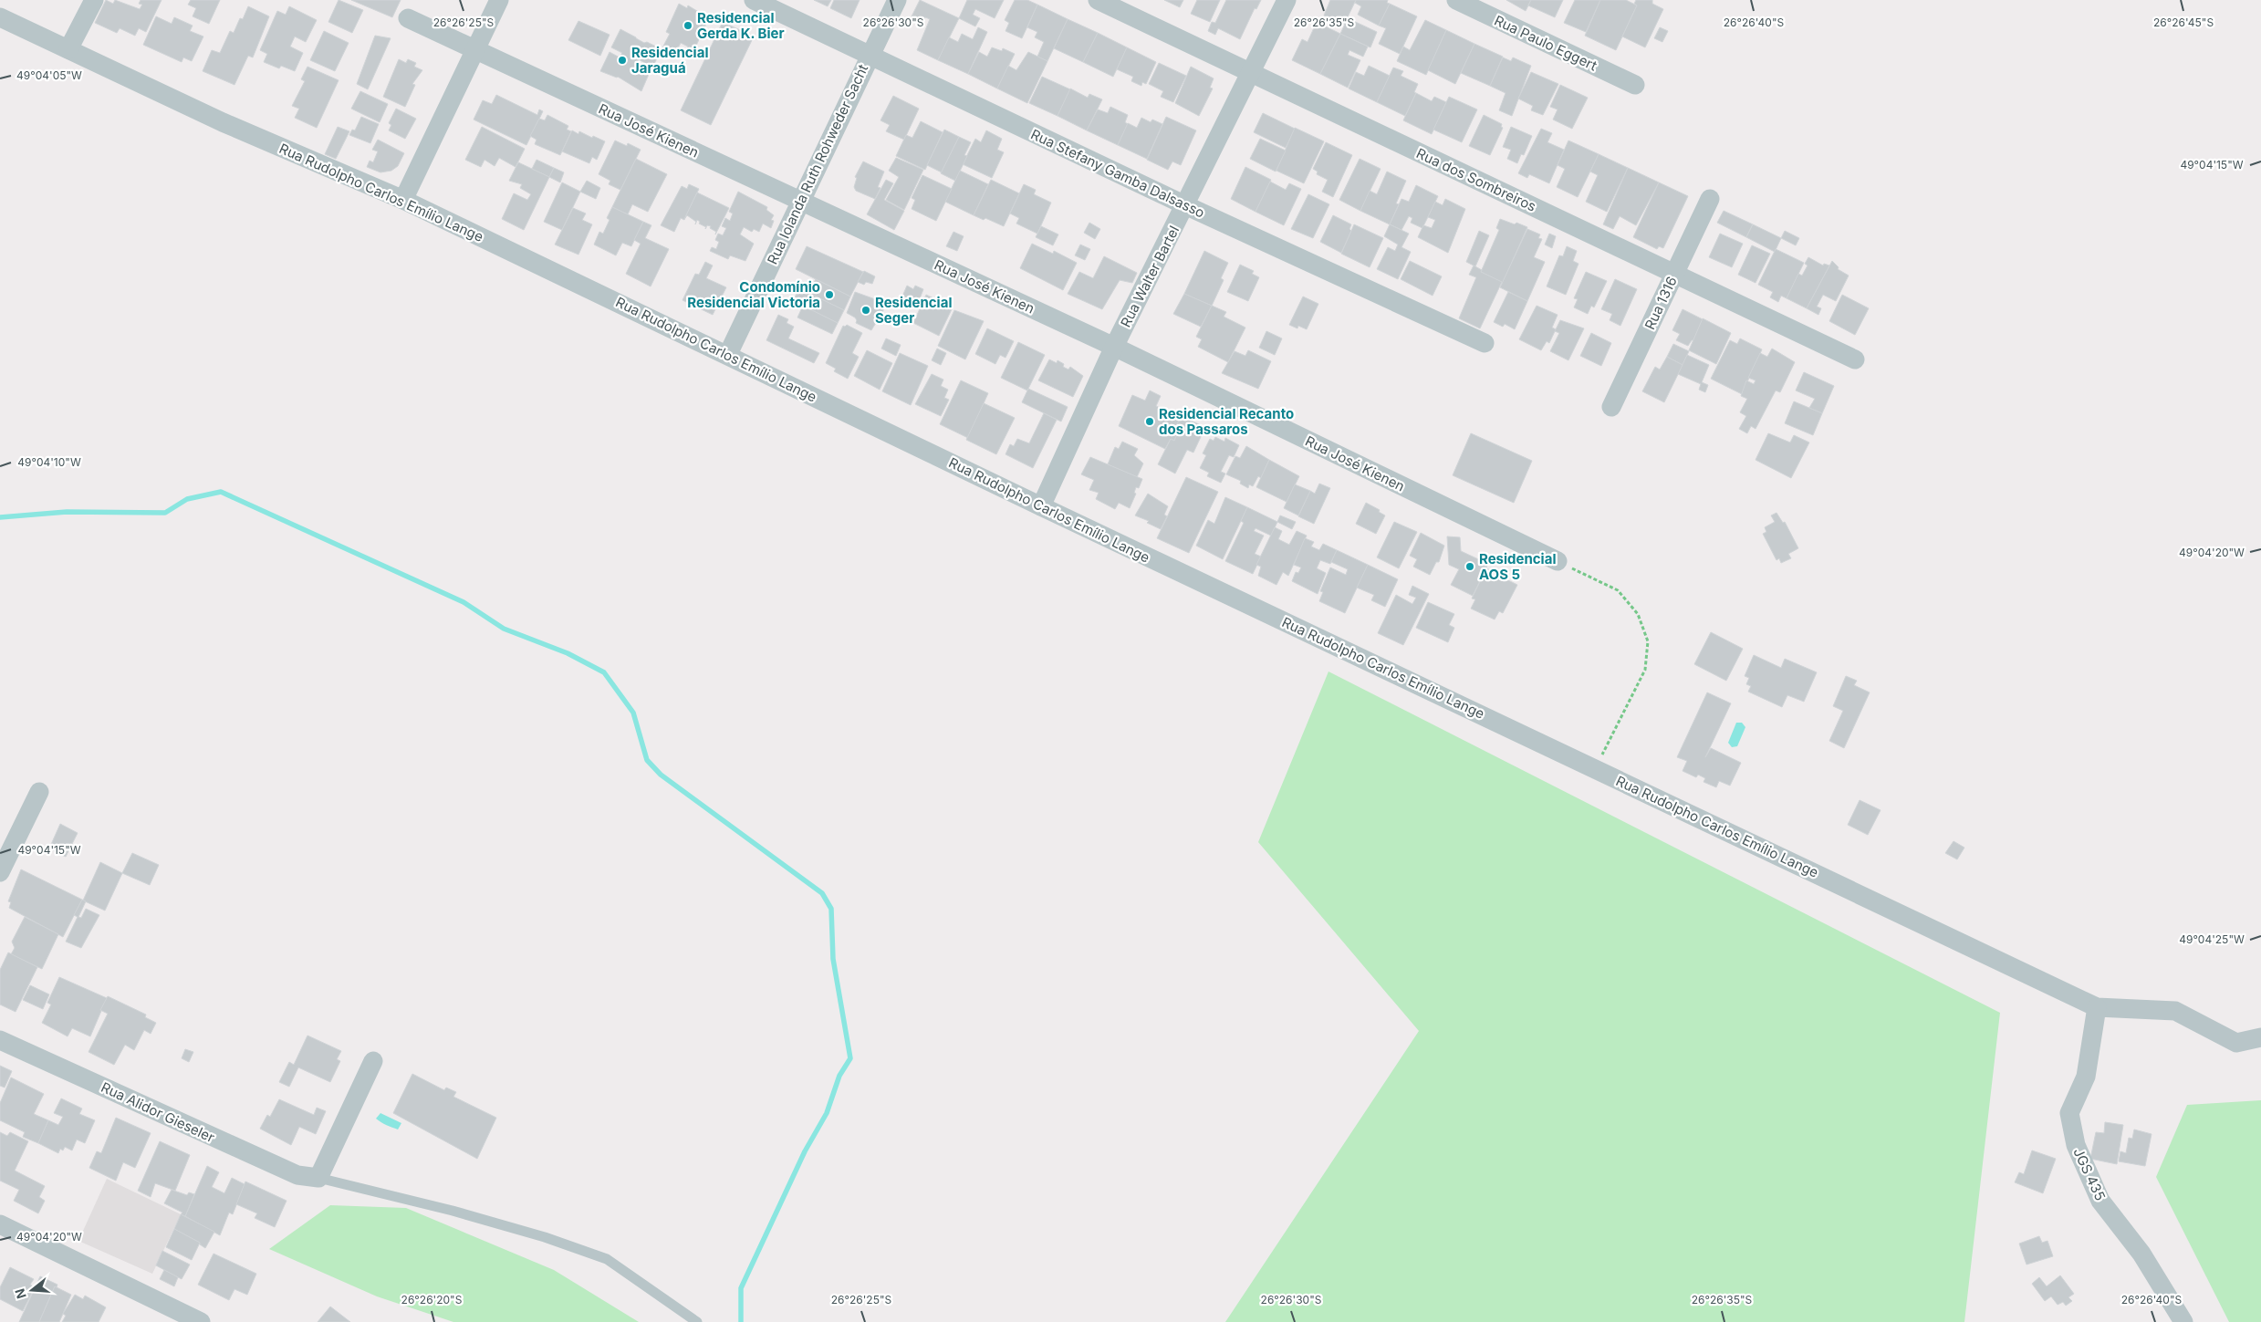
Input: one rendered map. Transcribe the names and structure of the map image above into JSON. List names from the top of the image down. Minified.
{"streets":{"street":["Rua Paulo Eggert","Rua José Kienen","Rua Iolanda Ruth Rohweder Sacht","Rua Stefany Gamba Dalsasso","Rua dos Sombreiros","Rua Rudolpho Carlos Emílio Lange","Rua Walter Bartel","Rua 1316","Rua Alidor Gieseler","JGS 435"]},"crossings":[["Rua José Kienen","Rua Iolanda Ruth Rohweder Sacht"],["Rua José Kienen","Rua Walter Bartel"],["Rua Iolanda Ruth Rohweder Sacht","Rua Stefany Gamba Dalsasso"],["Rua Iolanda Ruth Rohweder Sacht","Rua Rudolpho Carlos Emílio Lange"],["Rua Stefany Gamba Dalsasso","Rua Walter Bartel"],["Rua dos Sombreiros","Rua Walter Bartel"],["Rua dos Sombreiros","Rua 1316"],["Rua Rudolpho Carlos Emílio Lange","Rua Walter Bartel"],["Rua Rudolpho Carlos Emílio Lange","JGS 435"]],"places":["Residencial Gerda K. Bier","Residencial Jaraguá","Condomínio Residencial Victoria","Residencial Seger","Residencial Recanto dos Passaros","Residencial AOS 5"],"north":"left","coordinates":["26°26'25\"S","26°26'30\"S","26°26'35\"S","26°26'40\"S","26°26'45\"S","49°04'05\"W","49°04'15\"W","49°04'10\"W","49°04'20\"W","49°04'25\"W","26°26'20\"S"]}
